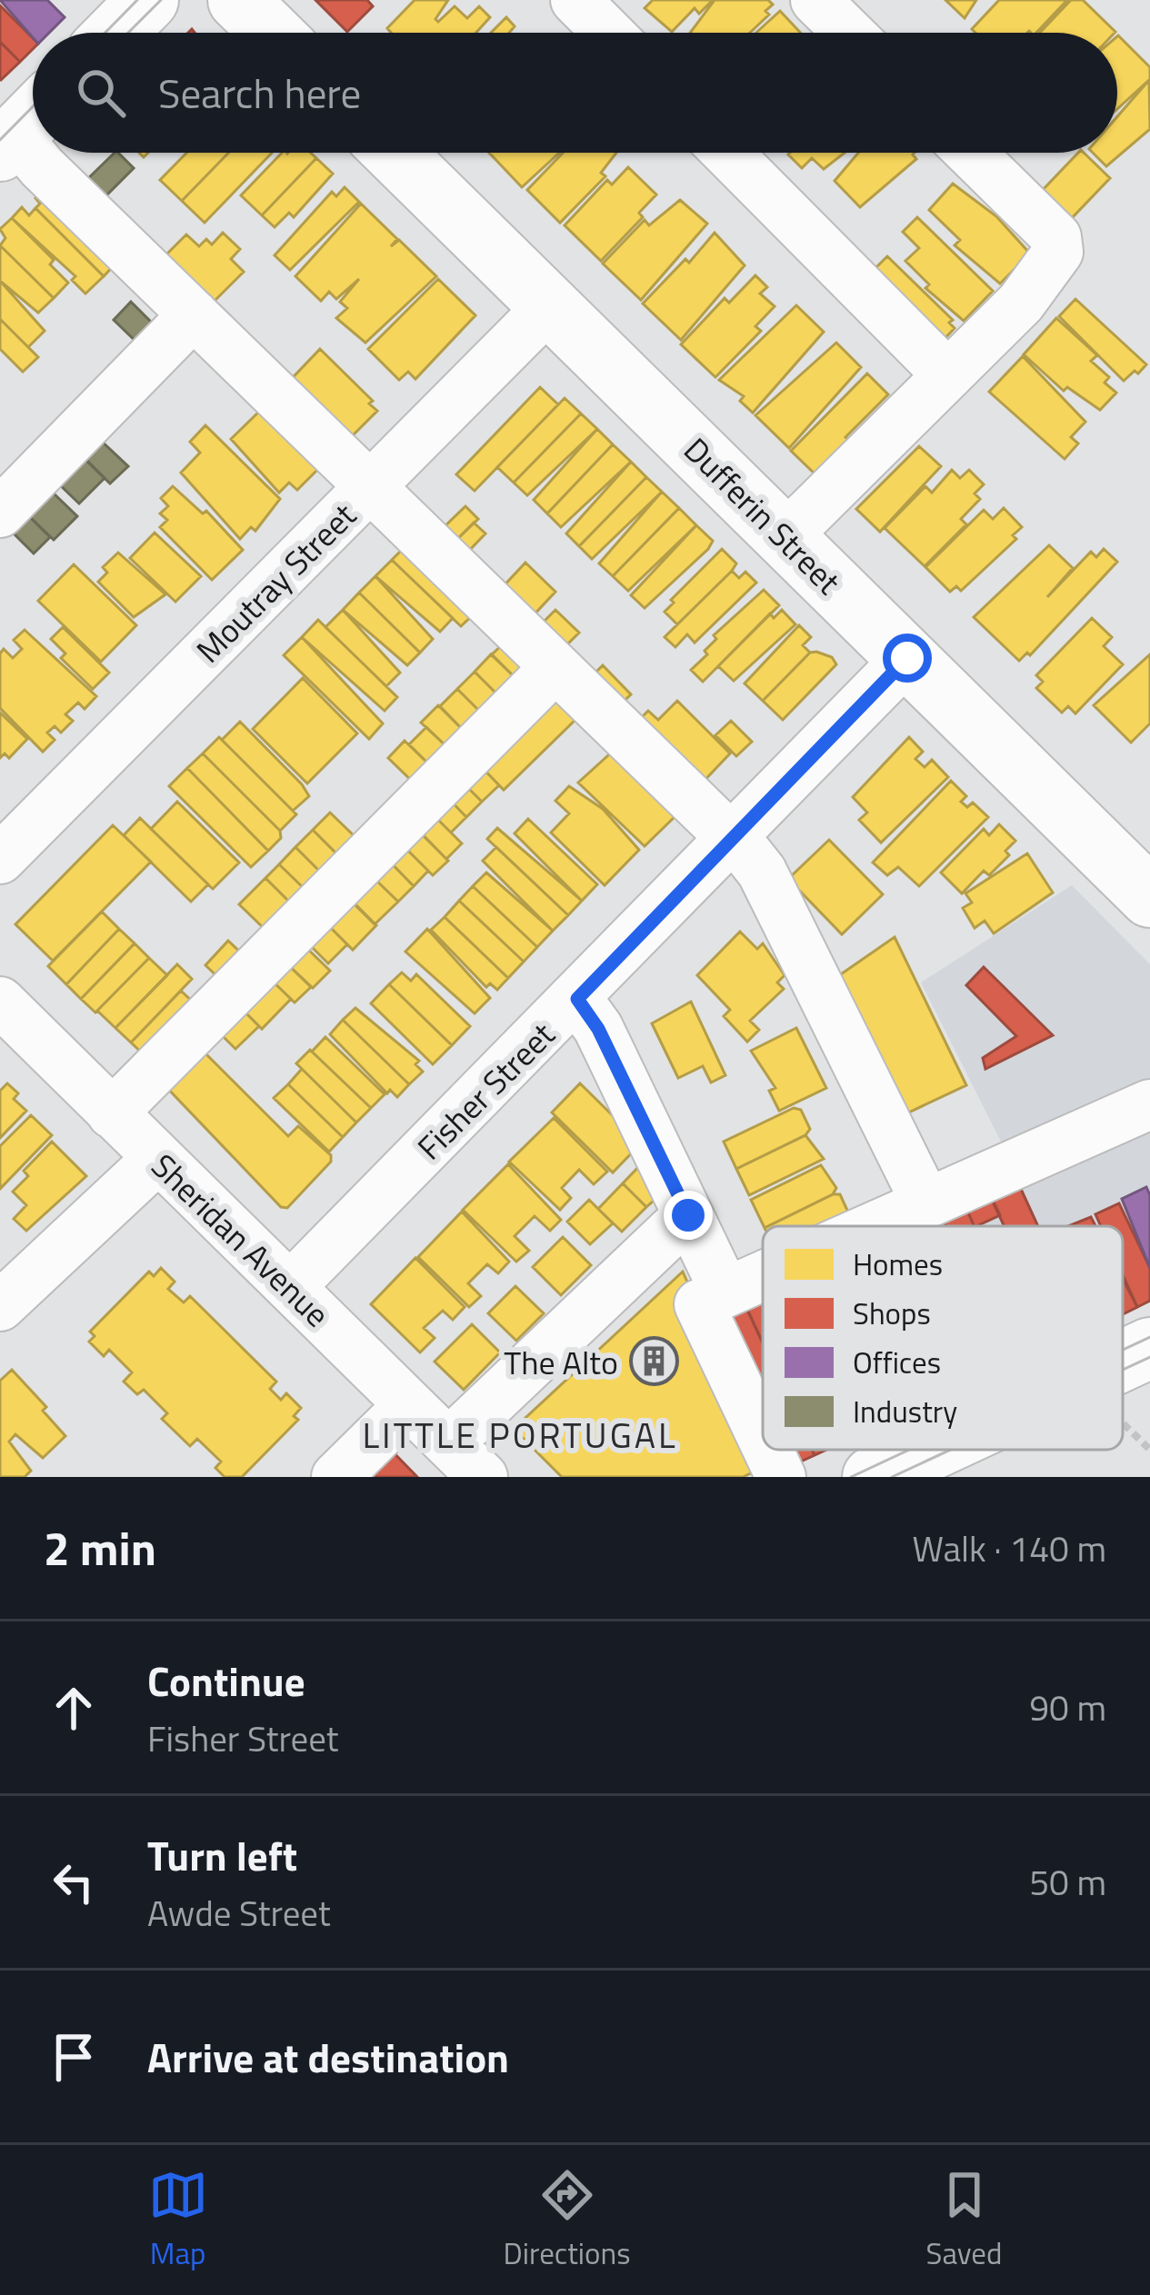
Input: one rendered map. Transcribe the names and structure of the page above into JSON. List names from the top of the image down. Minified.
{"streets":{"main road":["Dufferin Street"],"street":["Moutray Street","Fisher Street","Sheridan Avenue"]},"crossings":[["Dufferin Street","Moutray Street"],["Dufferin Street","Fisher Street"],["Fisher Street","Sheridan Avenue"]],"districts":["LITTLE PORTUGAL"],"places":{"building":["The Alto"]},"legend":["Homes","Shops","Offices","Industry"],"page":{"search":"Search here","heading":["2 min","Walk · 140 m"],"list":[["Continue","Fisher Street","90 m"],["Turn left","Awde Street","50 m"],"Arrive at destination"],"nav":["Map","Directions","Saved"]}}
